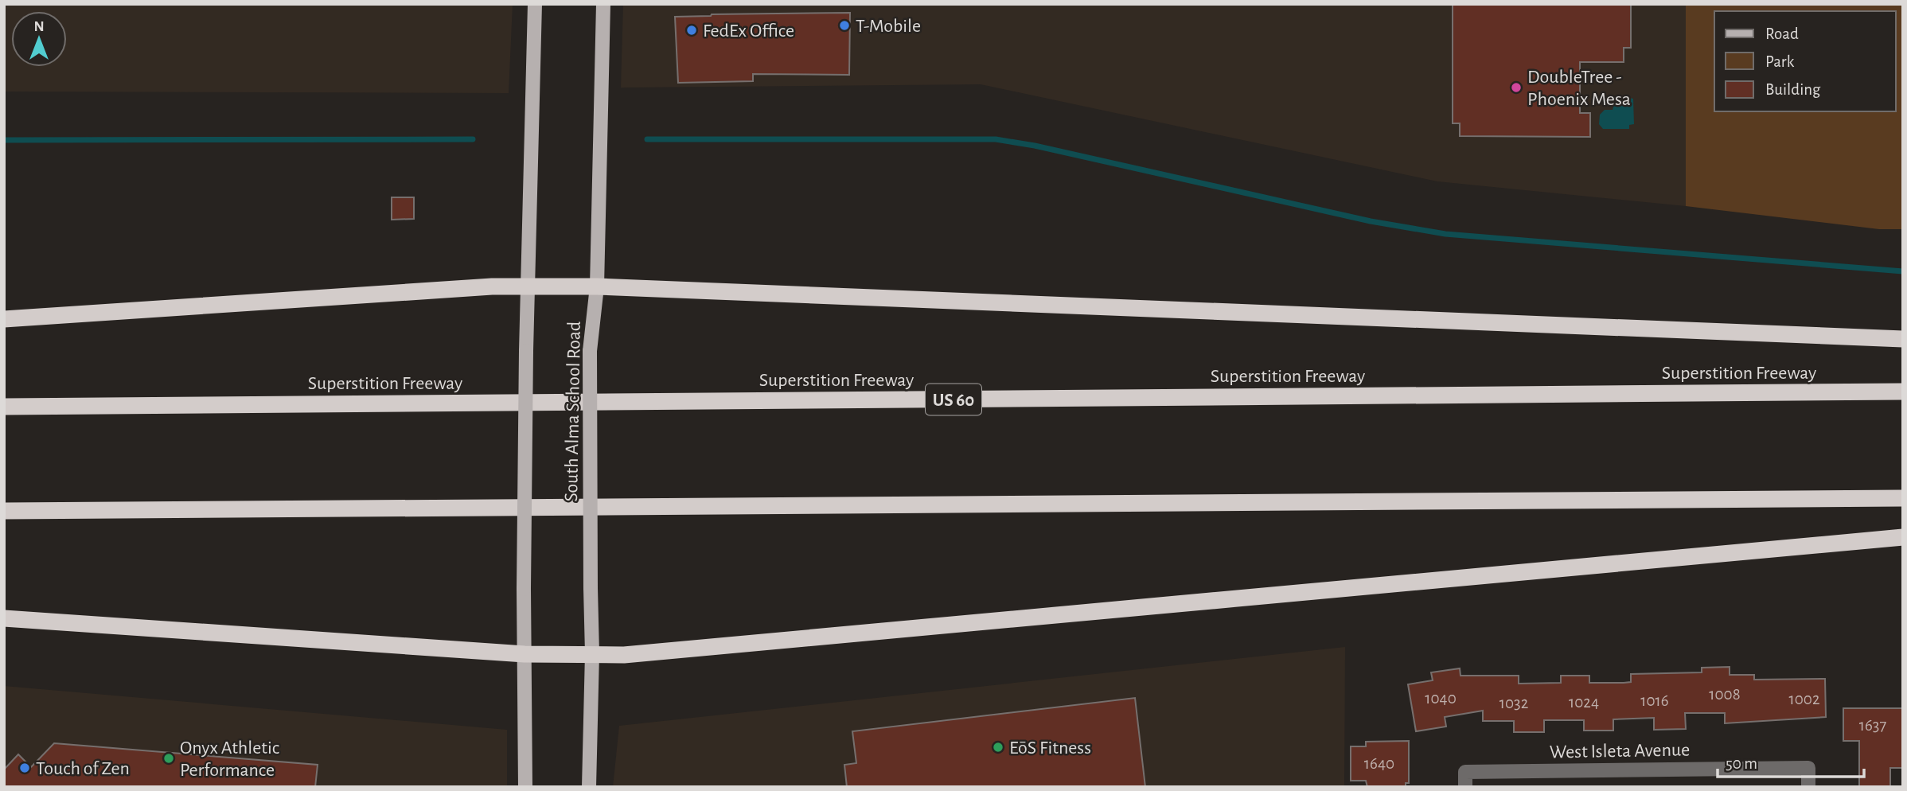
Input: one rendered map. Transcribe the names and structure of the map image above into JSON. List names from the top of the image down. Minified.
{"streets":{"highway":["Superstition Freeway","US 60"],"main road":["South Alma School Road"],"street":["West Isleta Avenue"]},"places":["T-Mobile","FedEx Office","DoubleTree - Phoenix Mesa","EōS Fitness","Onyx Athletic Performance","Touch of Zen"],"house_numbers":["1008","1040","1002","1016","1024","1032","1637","1640"],"legend":["Road","Park","Building"],"scale_bar":"50 m","north":"top"}
